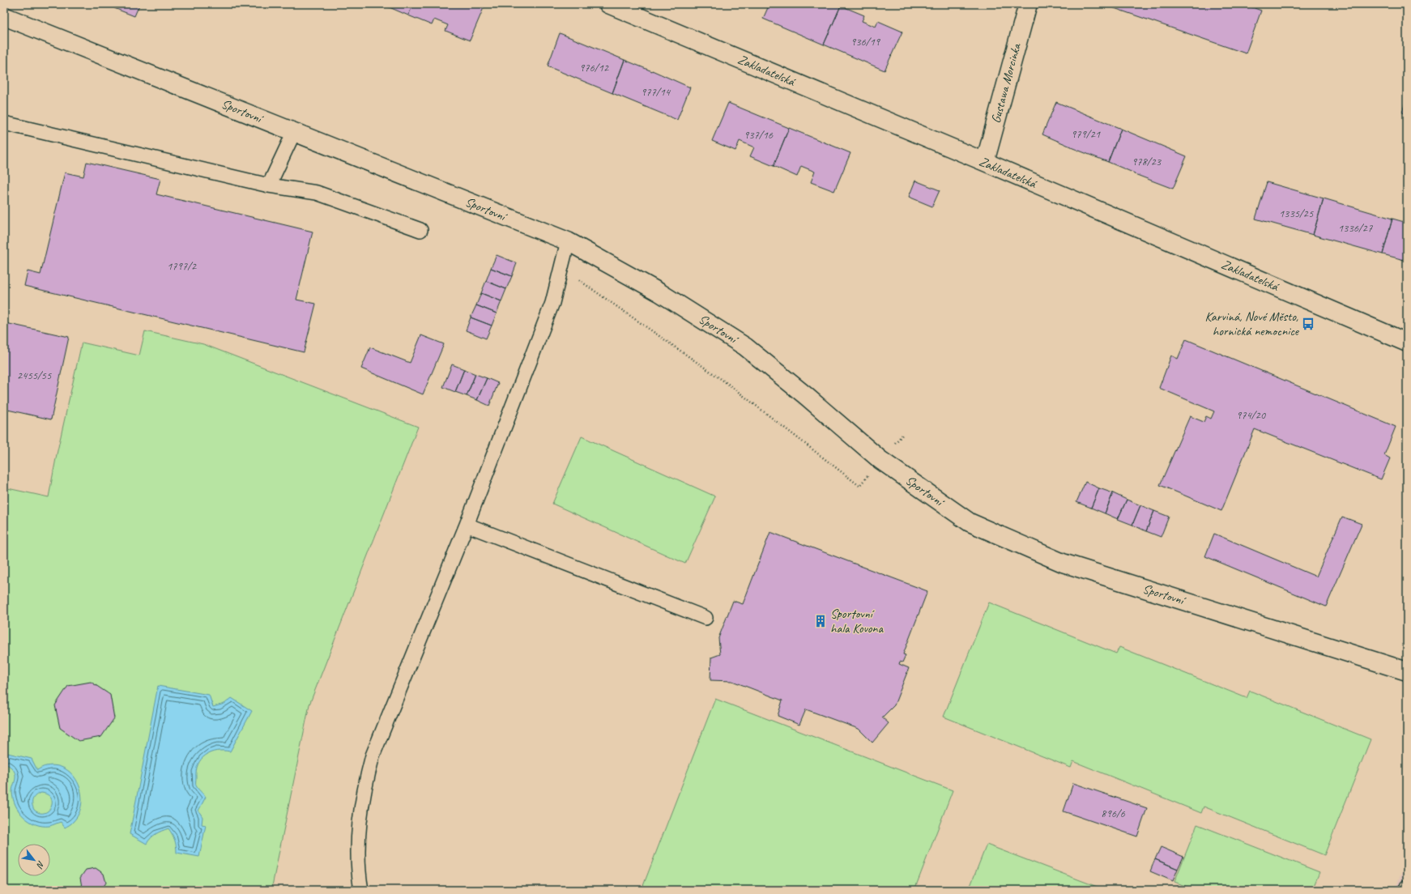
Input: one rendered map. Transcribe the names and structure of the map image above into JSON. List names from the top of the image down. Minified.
{"streets":{"street":["Zakladatelská","Gustawa Morcinka","Sportovní"]},"crossings":[["Zakladatelská","Gustawa Morcinka"]],"places":{"bus stop":["Karviná, Nové Město, hornická nemocnice"],"building":["Sportovní hala Kovona"]},"house_numbers":["936/19","976/12","977/14","979/21","937/16","978/23","1335/25","1336/27","1797/2","2455/55","974/20","896/6"],"north":"bottom right"}
